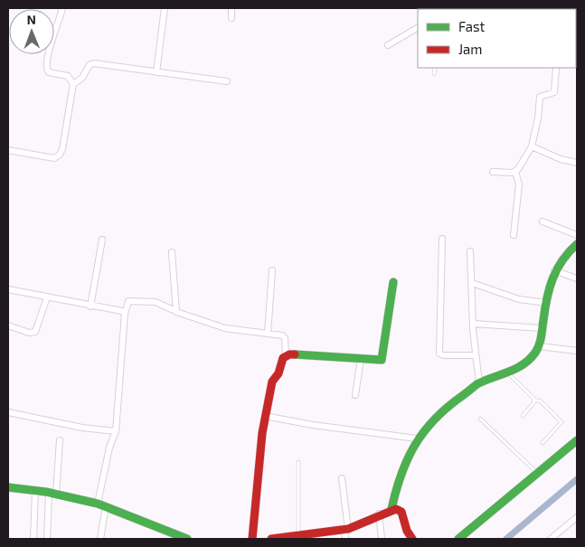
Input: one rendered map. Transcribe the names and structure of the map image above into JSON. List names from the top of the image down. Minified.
{"legend":["Fast","Jam"],"north":"top"}
